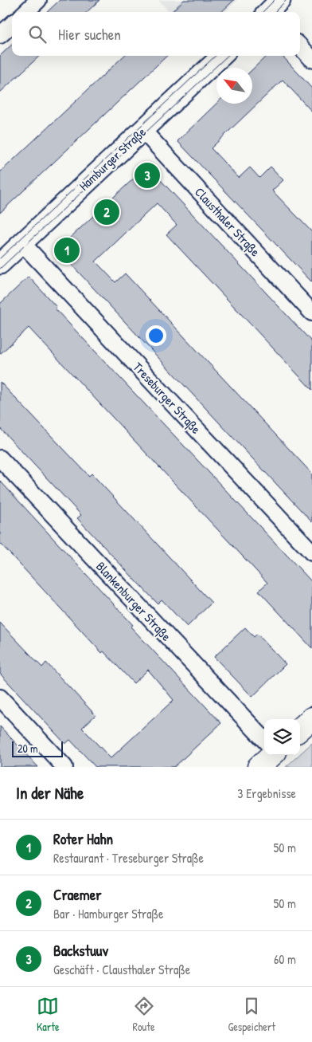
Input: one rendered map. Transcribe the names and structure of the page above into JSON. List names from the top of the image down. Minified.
{"streets":{"street":["Hamburger Straße","Clausthaler Straße","Treseburger Straße","Blankenburger Straße"]},"crossings":[["Hamburger Straße","Clausthaler Straße"],["Hamburger Straße","Treseburger Straße"]],"scale_bar":"20 m","north":"top left","page":{"search":"Hier suchen","pins":["3","2","1"],"scale":"20 m","heading":["In der Nähe","3 Ergebnisse"],"list":[{"mark":"1","name":"Roter Hahn","note":"Restaurant · Treseburger Straße","value":"50 m"},{"mark":"2","name":"Craemer","note":"Bar · Hamburger Straße","value":"50 m"},{"mark":"3","name":"Backstuuv","note":"Geschäft · Clausthaler Straße","value":"60 m"}],"nav":["Karte","Route","Gespeichert"]}}
